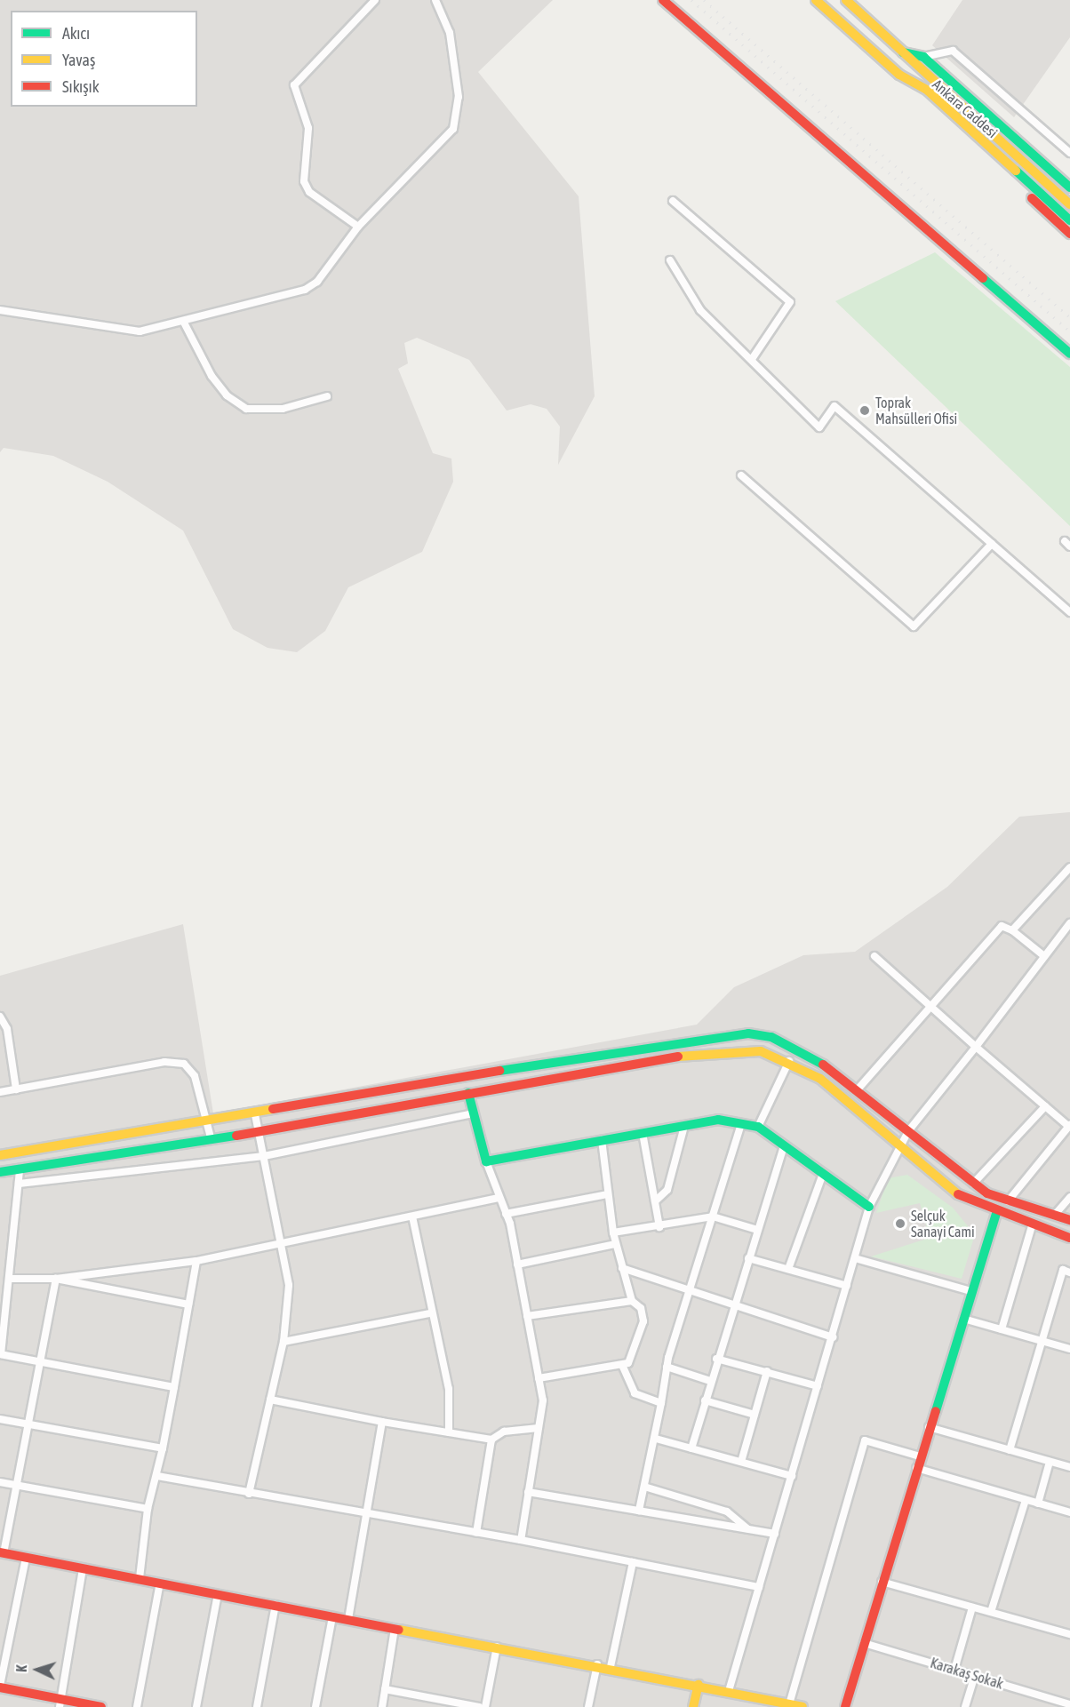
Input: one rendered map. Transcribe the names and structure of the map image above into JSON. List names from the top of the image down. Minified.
{"streets":{"main road":["Ankara Caddesi"],"street":["Karakaş Sokak"]},"places":["Toprak Mahsülleri Ofisi","Selçuk Sanayi Cami"],"legend":["Akıcı","Yavaş","Sıkışık"],"north":"left"}
